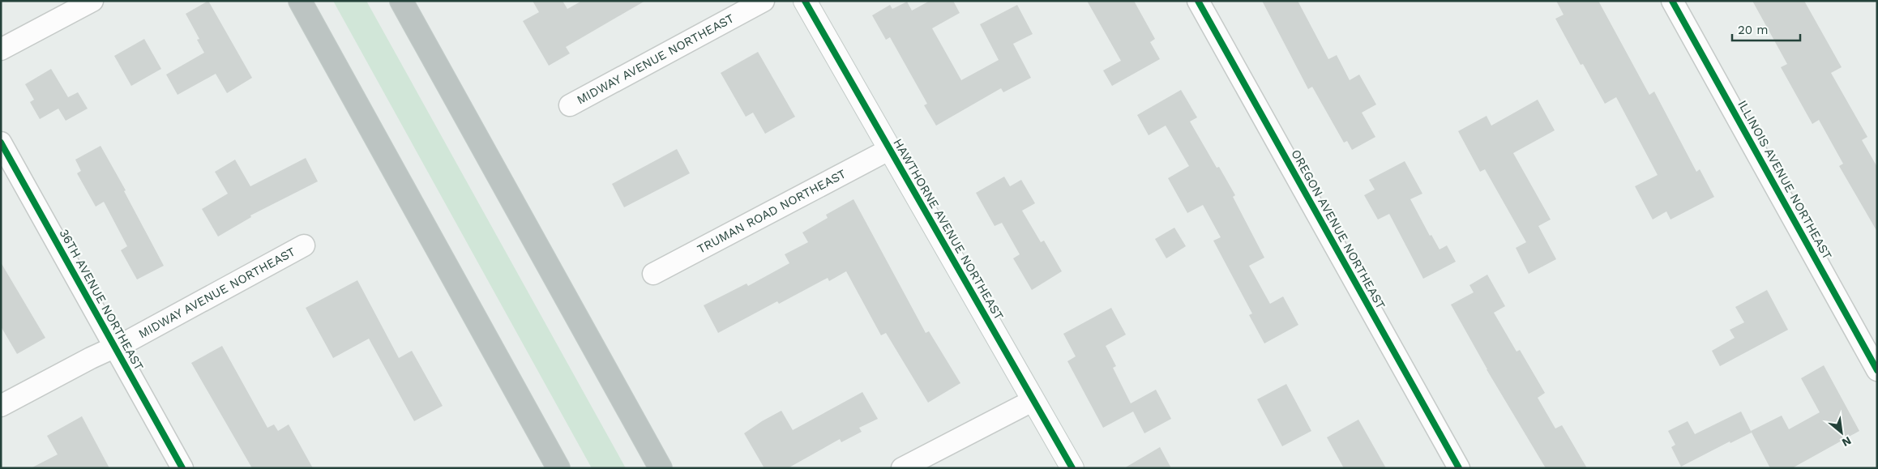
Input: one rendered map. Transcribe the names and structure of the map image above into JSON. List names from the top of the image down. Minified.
{"streets":{"main road":["HAWTHORNE AVENUE NORTHEAST"],"street":["MIDWAY AVENUE NORTHEAST","ILLINOIS AVENUE NORTHEAST","TRUMAN ROAD NORTHEAST","OREGON AVENUE NORTHEAST","36TH AVENUE NORTHEAST"]},"crossings":[["MIDWAY AVENUE NORTHEAST","36TH AVENUE NORTHEAST"],["TRUMAN ROAD NORTHEAST","HAWTHORNE AVENUE NORTHEAST"]],"scale_bar":"20 m","north":"bottom right"}
